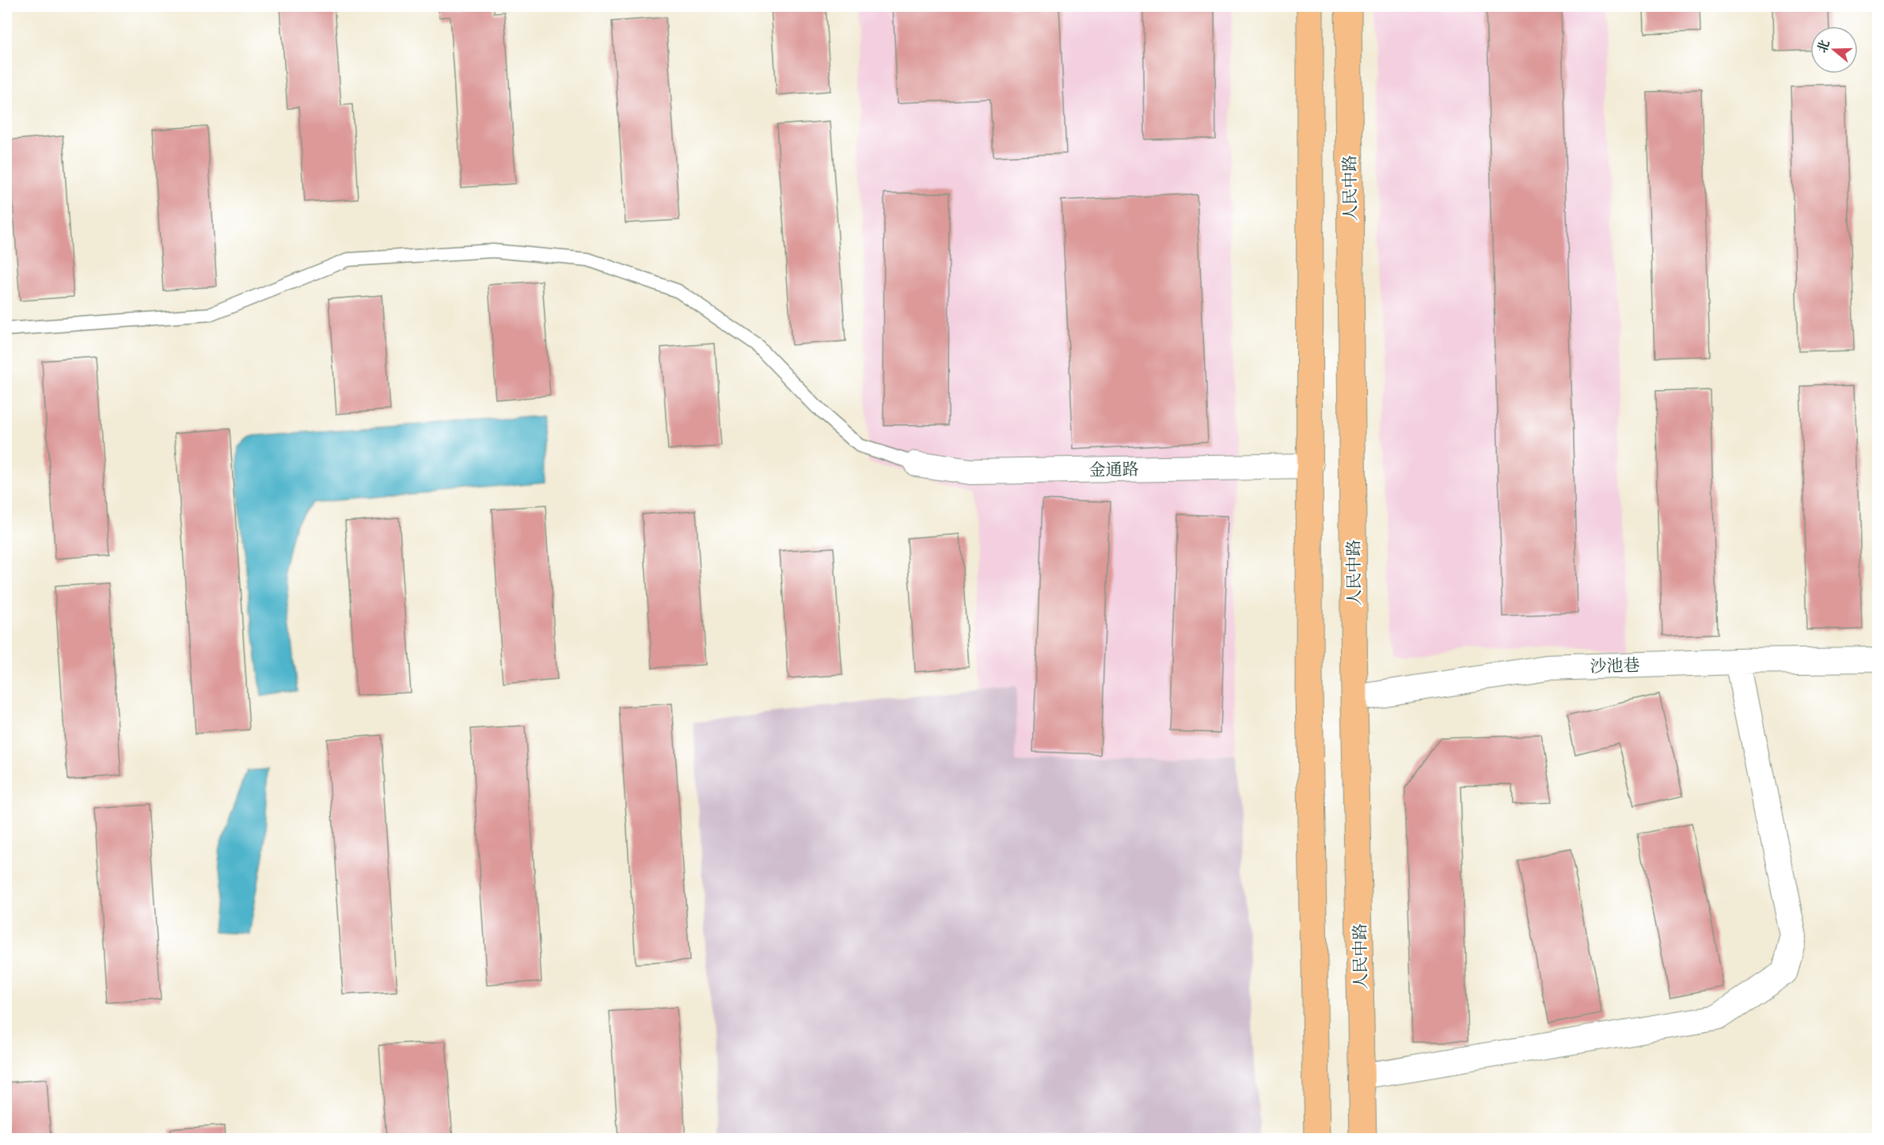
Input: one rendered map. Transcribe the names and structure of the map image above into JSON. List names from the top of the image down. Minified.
{"streets":{"main road":["人民中路"],"street":["金通路","沙池巷"]},"crossings":[["人民中路","沙池巷"]],"north":"left"}
